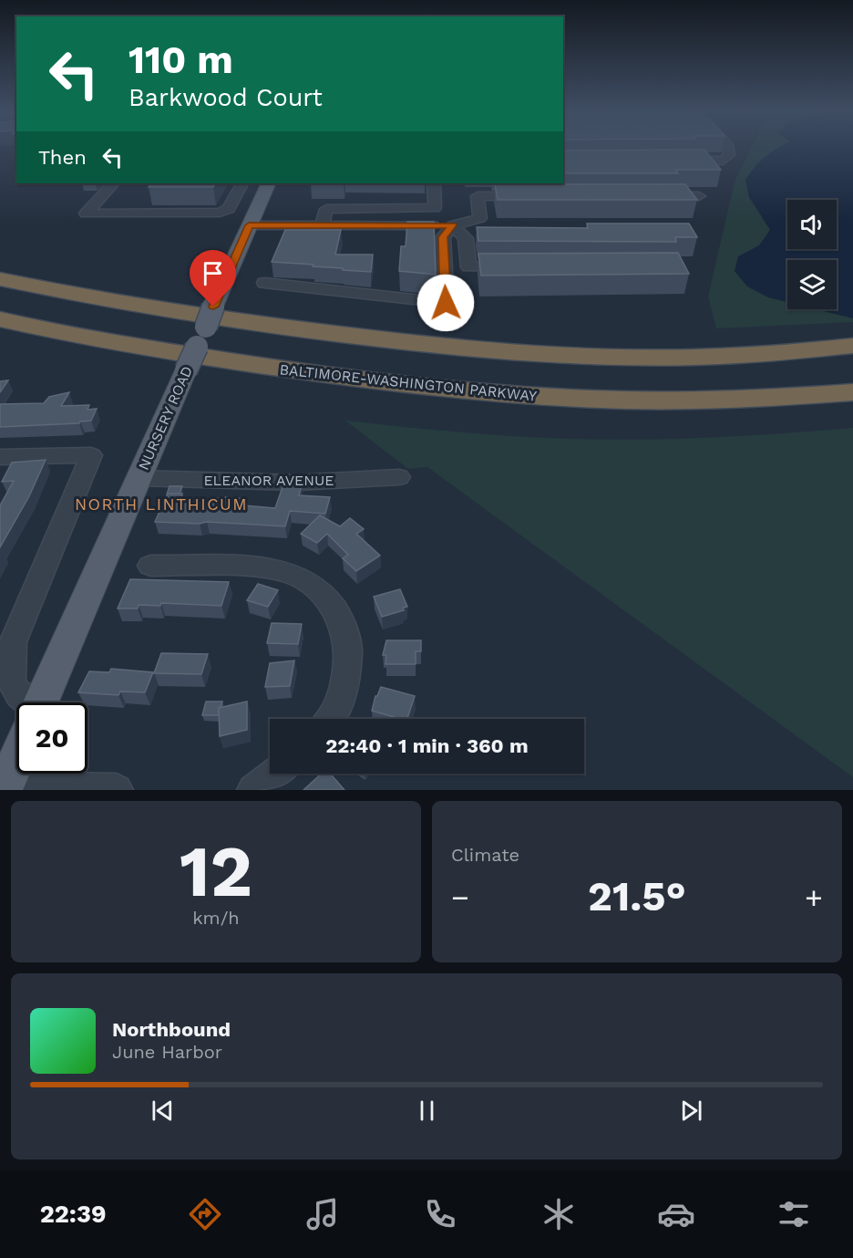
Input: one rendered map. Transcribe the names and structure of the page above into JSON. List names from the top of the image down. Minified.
{"streets":{"highway":["BALTIMORE-WASHINGTON PARKWAY"],"main road":["NURSERY ROAD"],"street":["ELEANOR AVENUE"]},"crossings":[["NURSERY ROAD","ELEANOR AVENUE"]],"districts":["NORTH LINTHICUM"],"page":{"turn":["110 m","Barkwood Court"],"then":"Then","limit":"20","trip":"22:40 · 1 min · 360 m","tile":[["12","km/h"],"Climate"],"heat":["−","21.5°","+"],"song":["Northbound","June Harbor"],"tabs":"22:39"}}
